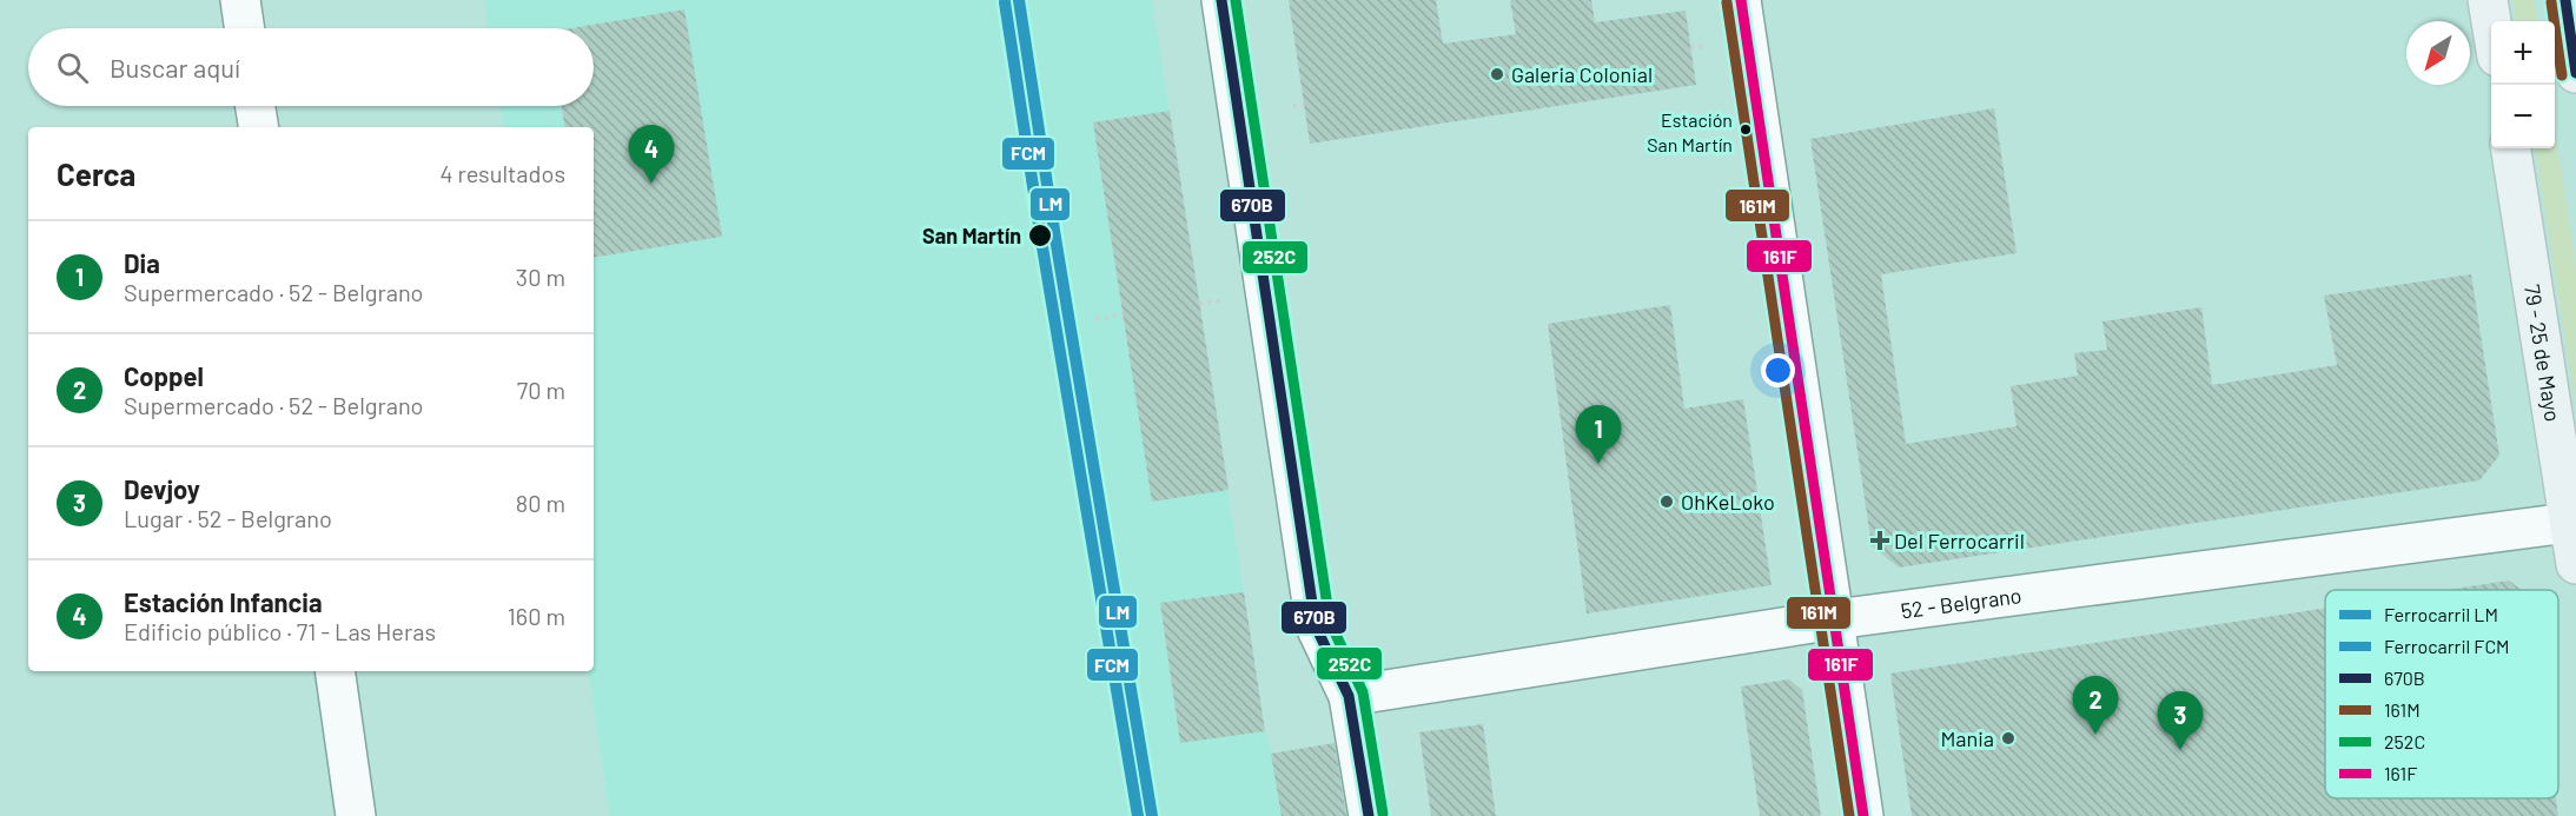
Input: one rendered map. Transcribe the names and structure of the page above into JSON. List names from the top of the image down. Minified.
{"streets":{"main road":["79 - 25 de Mayo"],"street":["52 - Belgrano"]},"crossings":[["79 - 25 de Mayo","52 - Belgrano"]],"places":{"other":["Galeria Colonial","Estación San Martín","San Martín","OhKeLoko","Mania"],"health":["Del Ferrocarril"]},"lines":["rail line LM","transit line 670B","transit line 252C","transit line 161F","rail line FCM","transit line 161M"],"legend":["Ferrocarril LM","Ferrocarril FCM","670B","161M","252C","161F"],"north":"bottom left","page":{"map_buttons":["+","−"],"search":"Buscar aquí","pins":["4","1","2","3"],"heading":["Cerca","4 resultados"],"list":[{"mark":"1","name":"Dia","note":"Supermercado · 52 - Belgrano","value":"30 m"},{"mark":"2","name":"Coppel","note":"Supermercado · 52 - Belgrano","value":"70 m"},{"mark":"3","name":"Devjoy","note":"Lugar · 52 - Belgrano","value":"80 m"},{"mark":"4","name":"Estación Infancia","note":"Edificio público · 71 - Las Heras","value":"160 m"}]}}
